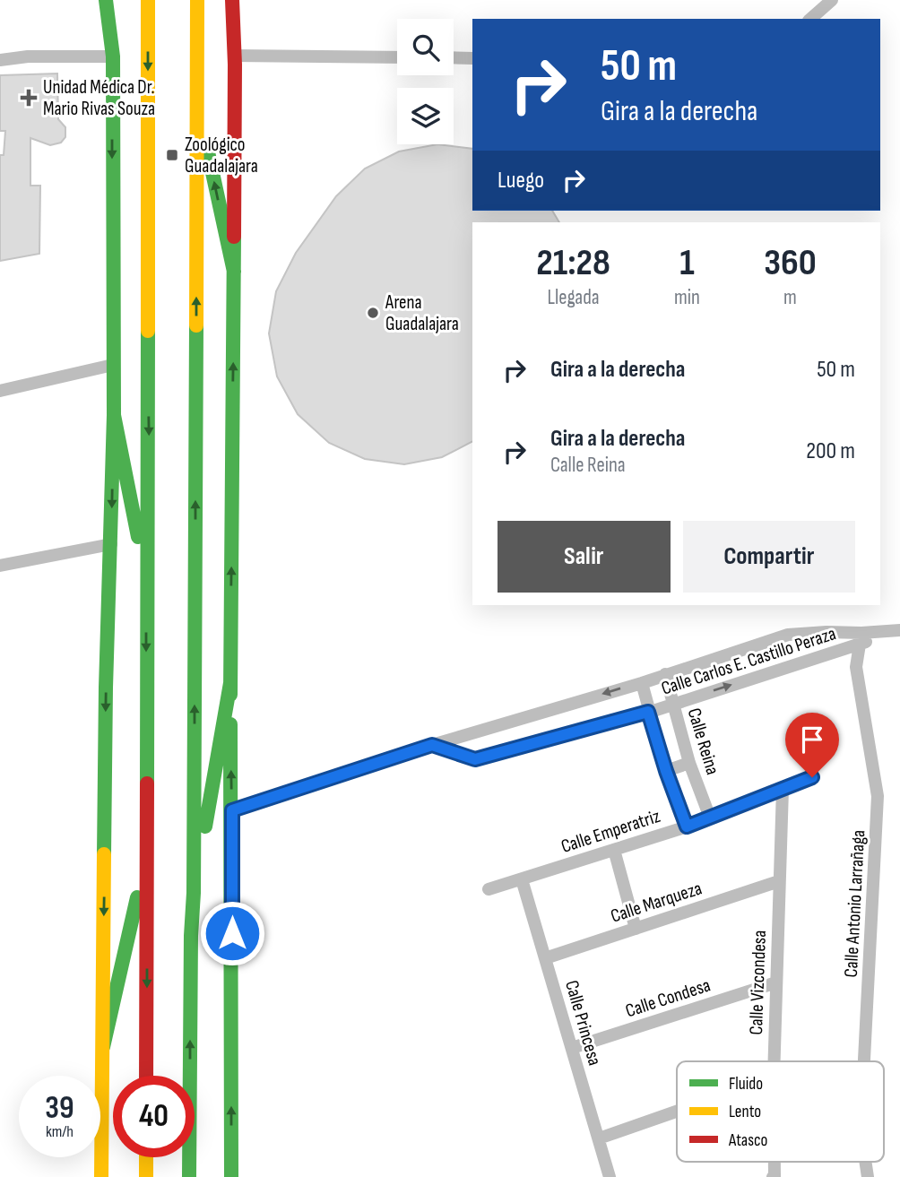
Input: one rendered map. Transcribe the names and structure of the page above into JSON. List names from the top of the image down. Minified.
{"streets":{"street":["Calle Carlos E. Castillo Peraza","Calle Reina","Calle Emperatriz","Calle Marqueza","Calle Antonio Larrañaga","Calle Vizcondesa","Calle Condesa","Calle Princesa"]},"crossings":[["Calle Carlos E. Castillo Peraza","Calle Reina"],["Calle Carlos E. Castillo Peraza","Calle Antonio Larrañaga"],["Calle Reina","Calle Emperatriz"],["Calle Emperatriz","Calle Vizcondesa"],["Calle Emperatriz","Calle Princesa"],["Calle Marqueza","Calle Vizcondesa"],["Calle Marqueza","Calle Princesa"],["Calle Vizcondesa","Calle Condesa"],["Calle Condesa","Calle Princesa"]],"places":{"health":["Unidad Médica Dr. Mario Rivas Souza"],"transit":["Zoológico Guadalajara"],"other":["Arena Guadalajara"]},"legend":["Fluido","Lento","Atasco"],"page":{"turn":["50 m","Gira a la derecha"],"then":"Luego","eta":["21:28","Llegada","1","min","360","m"],"list":[{"name":"Gira a la derecha","value":"50 m"},{"name":"Gira a la derecha","note":"Calle Reina","value":"200 m"}],"buttons":["Salir","Compartir"],"speed":"39 km/h","limit":"40"}}
